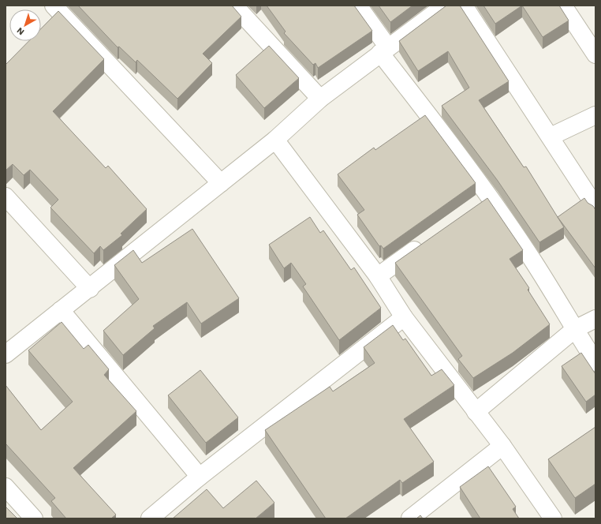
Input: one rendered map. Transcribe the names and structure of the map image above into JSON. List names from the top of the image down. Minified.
{"north":"bottom left"}
